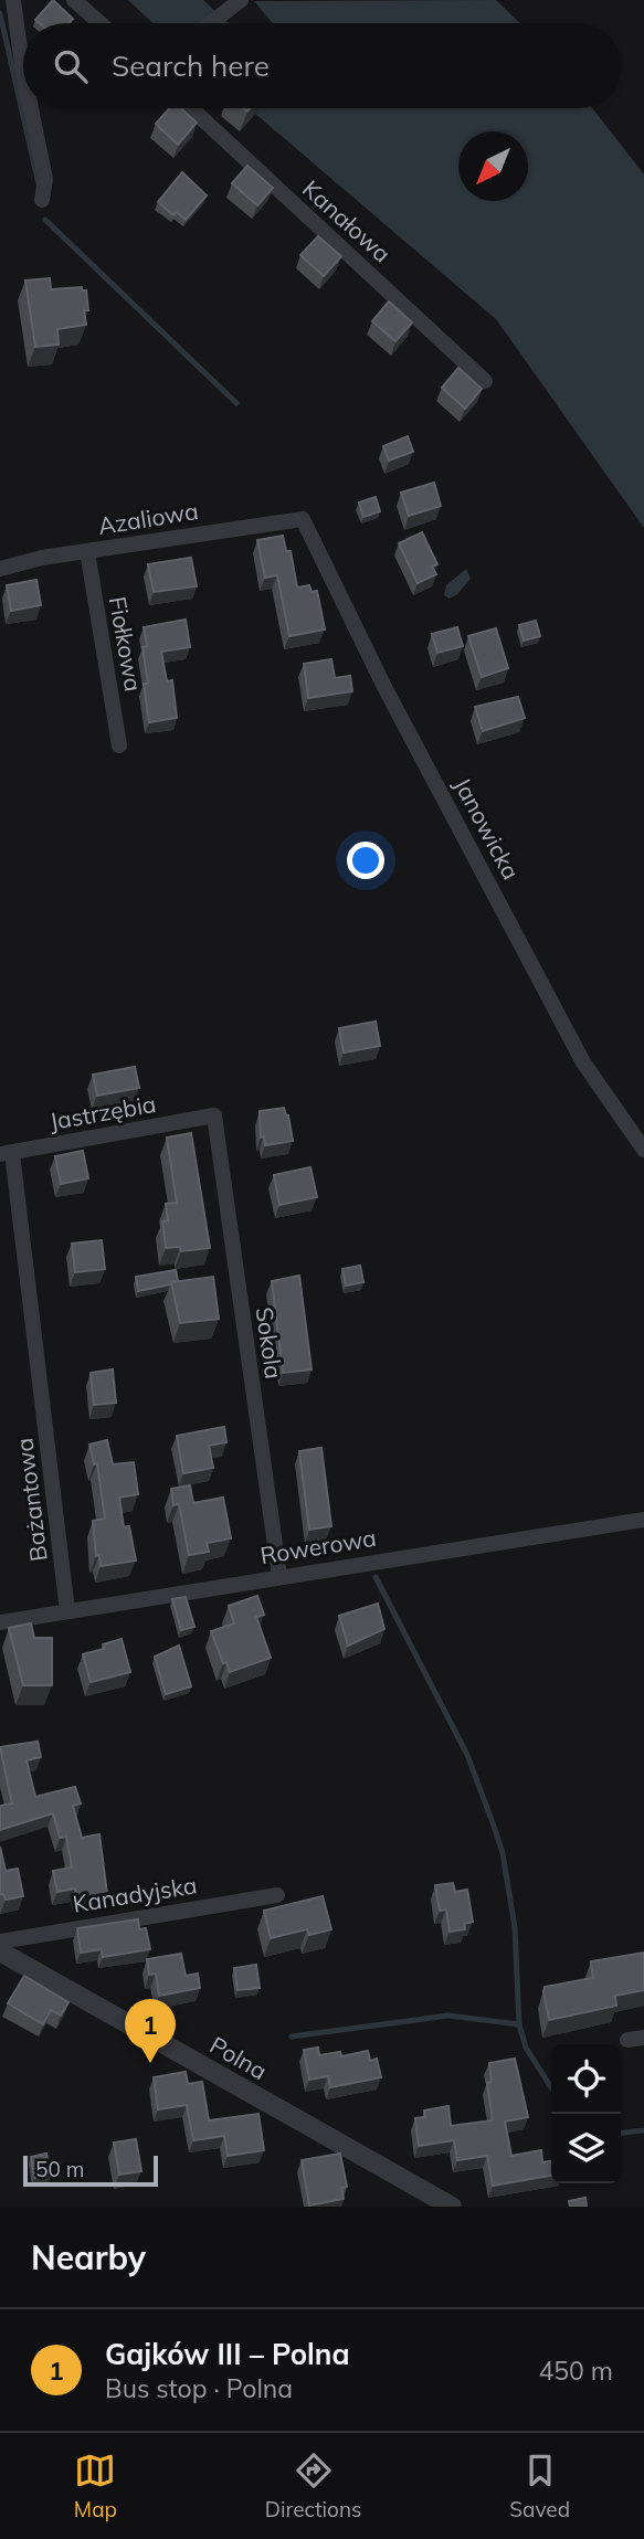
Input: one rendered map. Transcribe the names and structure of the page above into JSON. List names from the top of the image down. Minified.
{"streets":{"street":["Kanałowa","Azaliowa","Fiołkowa","Janowicka","Jastrzębia","Sokola","Bażantowa","Rowerowa","Kanadyjska","Polna"]},"crossings":[["Azaliowa","Fiołkowa"],["Azaliowa","Janowicka"],["Jastrzębia","Sokola"],["Jastrzębia","Bażantowa"],["Sokola","Rowerowa"],["Bażantowa","Rowerowa"]],"scale_bar":"50 m","north":"bottom left","page":{"search":"Search here","pins":"1","scale":"50 m","heading":"Nearby","list":[{"mark":"1","name":"Gajków III – Polna","note":"Bus stop · Polna","value":"450 m"}],"nav":["Map","Directions","Saved"]}}
